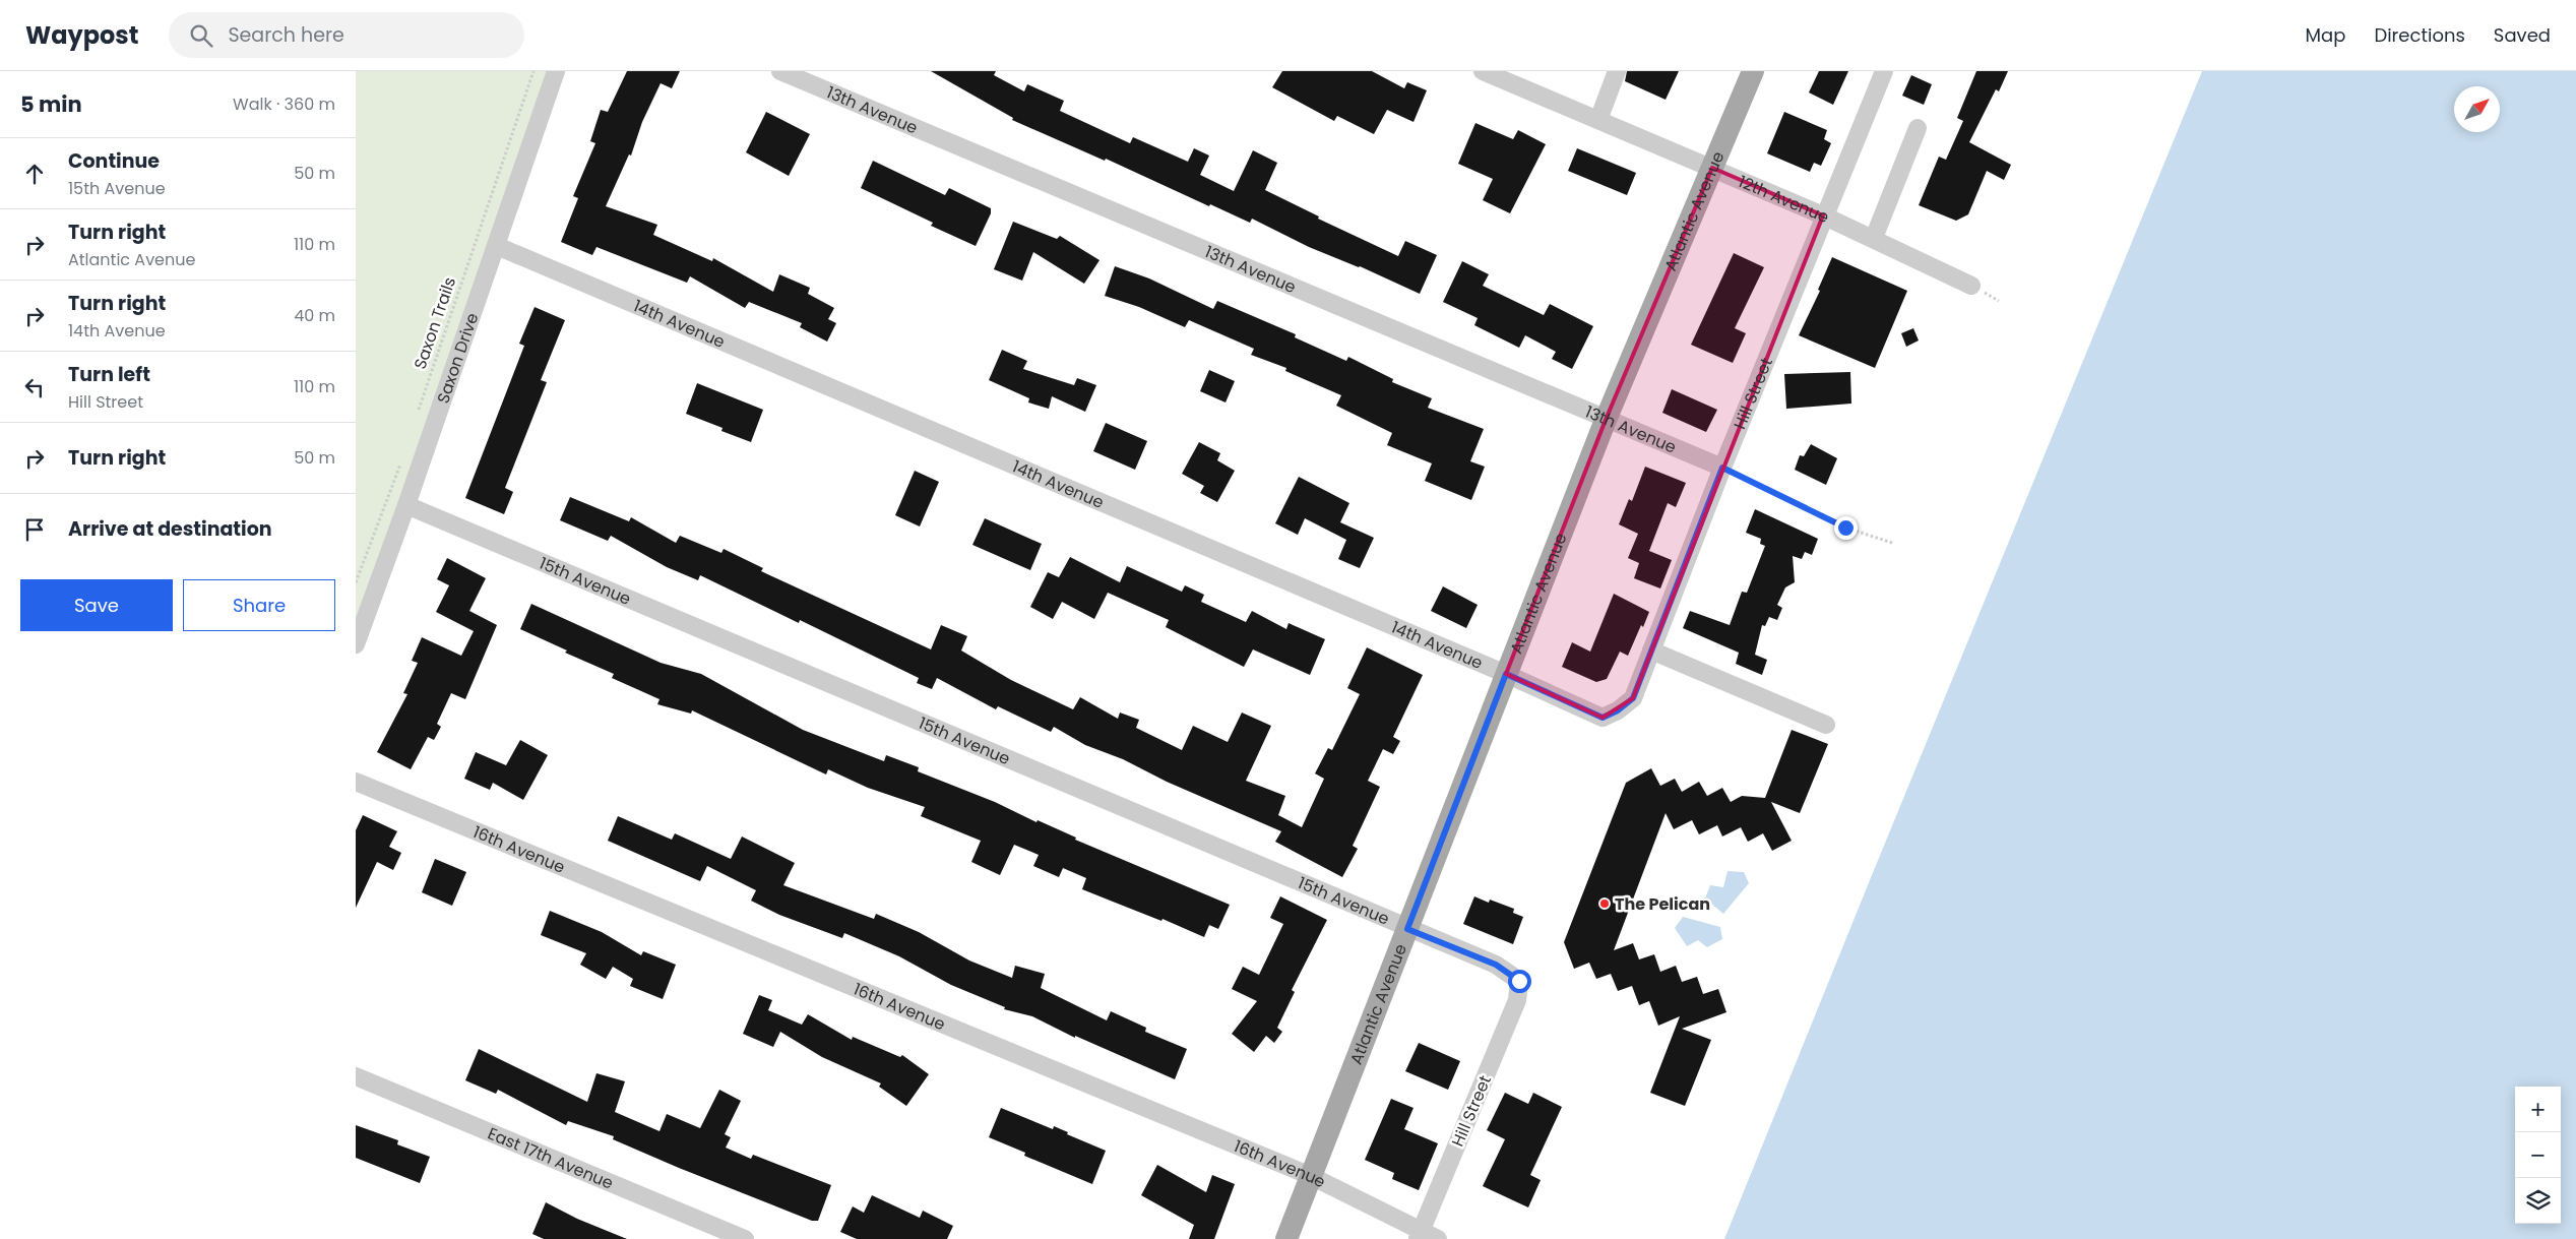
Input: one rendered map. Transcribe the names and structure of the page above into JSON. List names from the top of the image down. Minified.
{"streets":{"main road":["Atlantic Avenue"],"street":["13th Avenue","12th Avenue","14th Avenue","Saxon Drive","Hill Street","15th Avenue","16th Avenue","East 17th Avenue"],"path":["Saxon Trails"]},"crossings":[["13th Avenue","Atlantic Avenue"],["13th Avenue","Hill Street"],["12th Avenue","Atlantic Avenue"],["12th Avenue","Hill Street"],["Atlantic Avenue","14th Avenue"],["Atlantic Avenue","15th Avenue"],["Atlantic Avenue","16th Avenue"],["14th Avenue","Saxon Drive"],["14th Avenue","Hill Street"],["Saxon Drive","15th Avenue"],["Hill Street","15th Avenue"],["Hill Street","16th Avenue"]],"places":["The Pelican"],"north":"top right","page":{"header":"Waypost","search":"Search here","nav":["Map","Directions","Saved"],"heading":["5 min","Walk · 360 m"],"list":[["Continue","15th Avenue","50 m"],["Turn right","Atlantic Avenue","110 m"],["Turn right","14th Avenue","40 m"],["Turn left","Hill Street","110 m"],["Turn right","50 m"],"Arrive at destination"],"buttons":["Save","Share"],"map_buttons":["+","−"]}}
